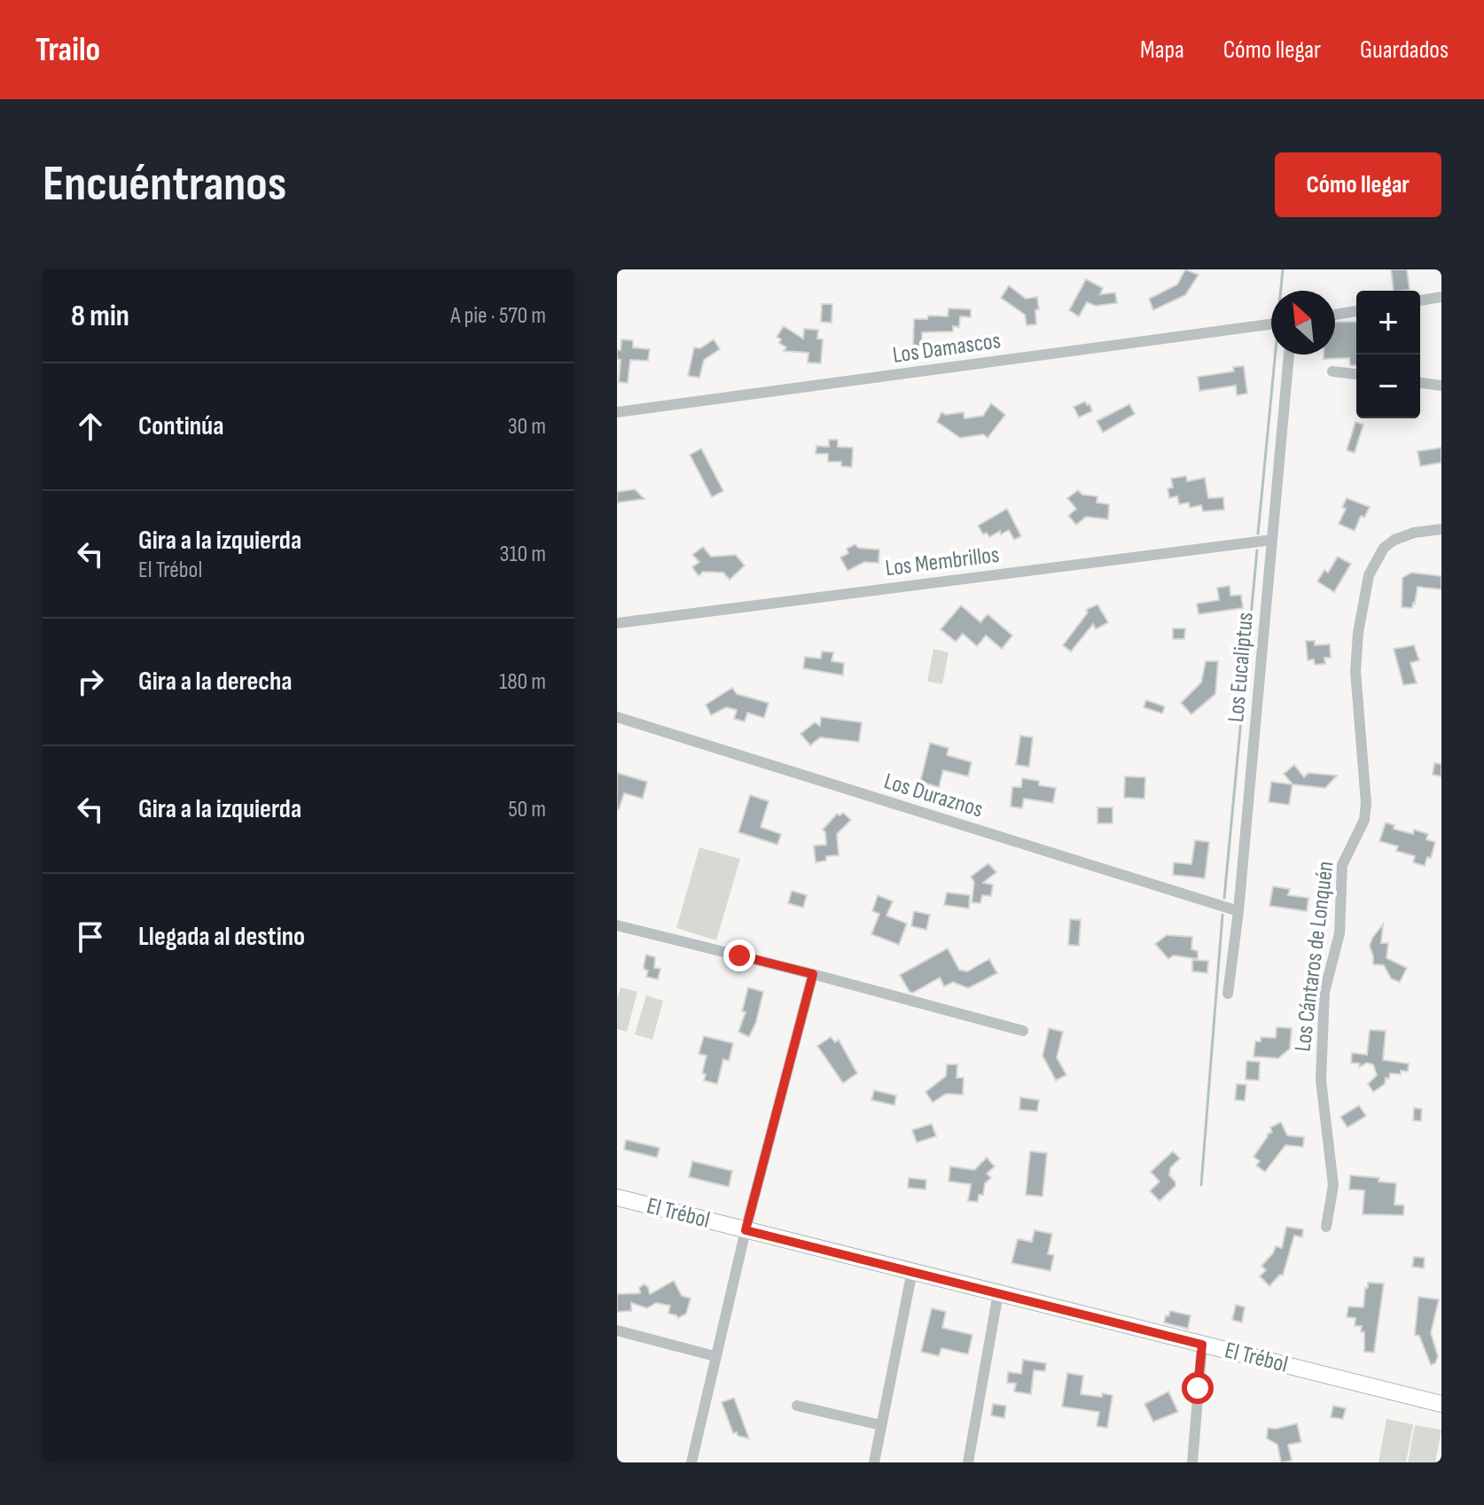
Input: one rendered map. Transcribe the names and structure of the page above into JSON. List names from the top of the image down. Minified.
{"streets":{"main road":["El Trébol"],"street":["Los Damascos","Los Membrillos","Los Eucaliptus","Los Duraznos","Los Cántaros de Lonquén"]},"crossings":[["Los Membrillos","Los Eucaliptus"],["Los Eucaliptus","Los Duraznos"]],"north":"top left","page":{"header":"Trailo","nav":["Mapa","Cómo llegar","Guardados"],"buttons":"Cómo llegar","title":"Encuéntranos","heading":["8 min","A pie · 570 m"],"map_buttons":["+","−"],"list":[["Continúa","30 m"],["Gira a la izquierda","El Trébol","310 m"],["Gira a la derecha","180 m"],["Gira a la izquierda","50 m"],"Llegada al destino"]}}
